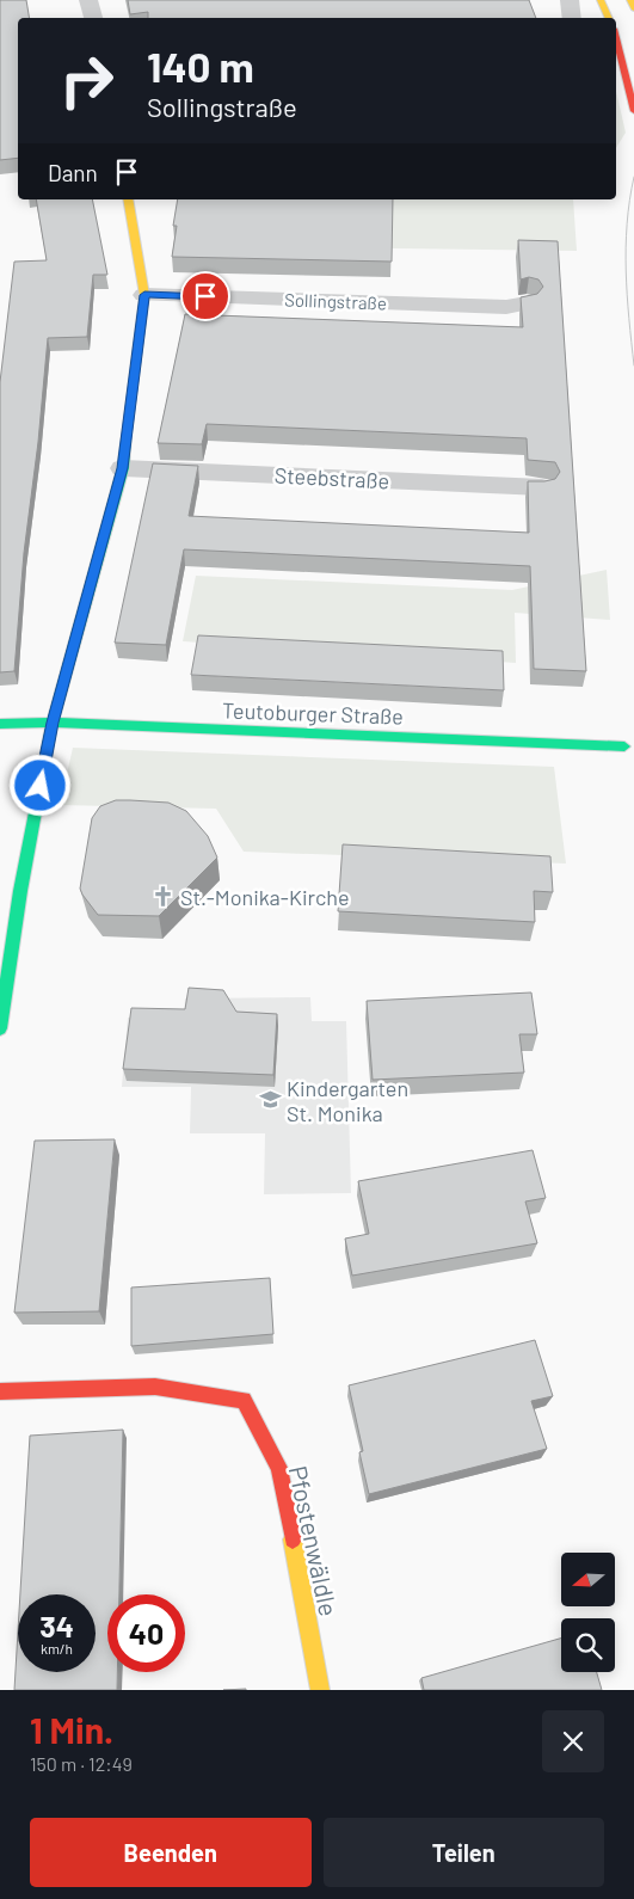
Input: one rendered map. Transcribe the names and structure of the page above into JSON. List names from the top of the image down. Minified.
{"streets":{"street":["Sollingstraße","Steebstraße","Teutoburger Straße","Pfostenwäldle"]},"places":{"church":["St.-Monika-Kirche"],"school or university":["Kindergarten St. Monika"]},"north":"left","page":{"turn":["140 m","Sollingstraße"],"then":"Dann","speed":"34 km/h","limit":"40","heading":["1 Min.","150 m · 12:49"],"buttons":["Beenden","Teilen"]}}
